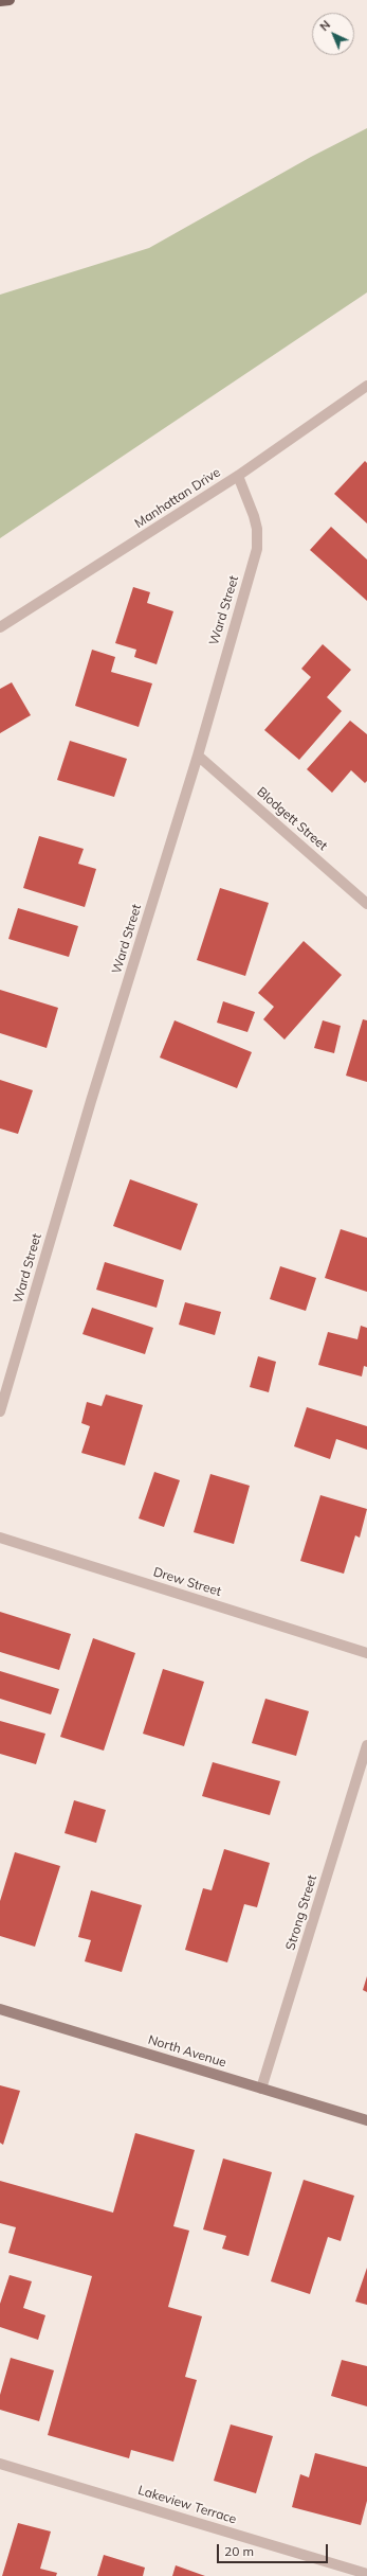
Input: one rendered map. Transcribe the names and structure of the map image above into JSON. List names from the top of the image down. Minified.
{"streets":{"main road":["North Avenue"],"street":["Manhattan Drive","Ward Street","Blodgett Street","Drew Street","Strong Street","Lakeview Terrace"]},"crossings":[["Manhattan Drive","Ward Street"],["Ward Street","Blodgett Street"],["Strong Street","North Avenue"]],"scale_bar":"20 m","north":"top left"}
